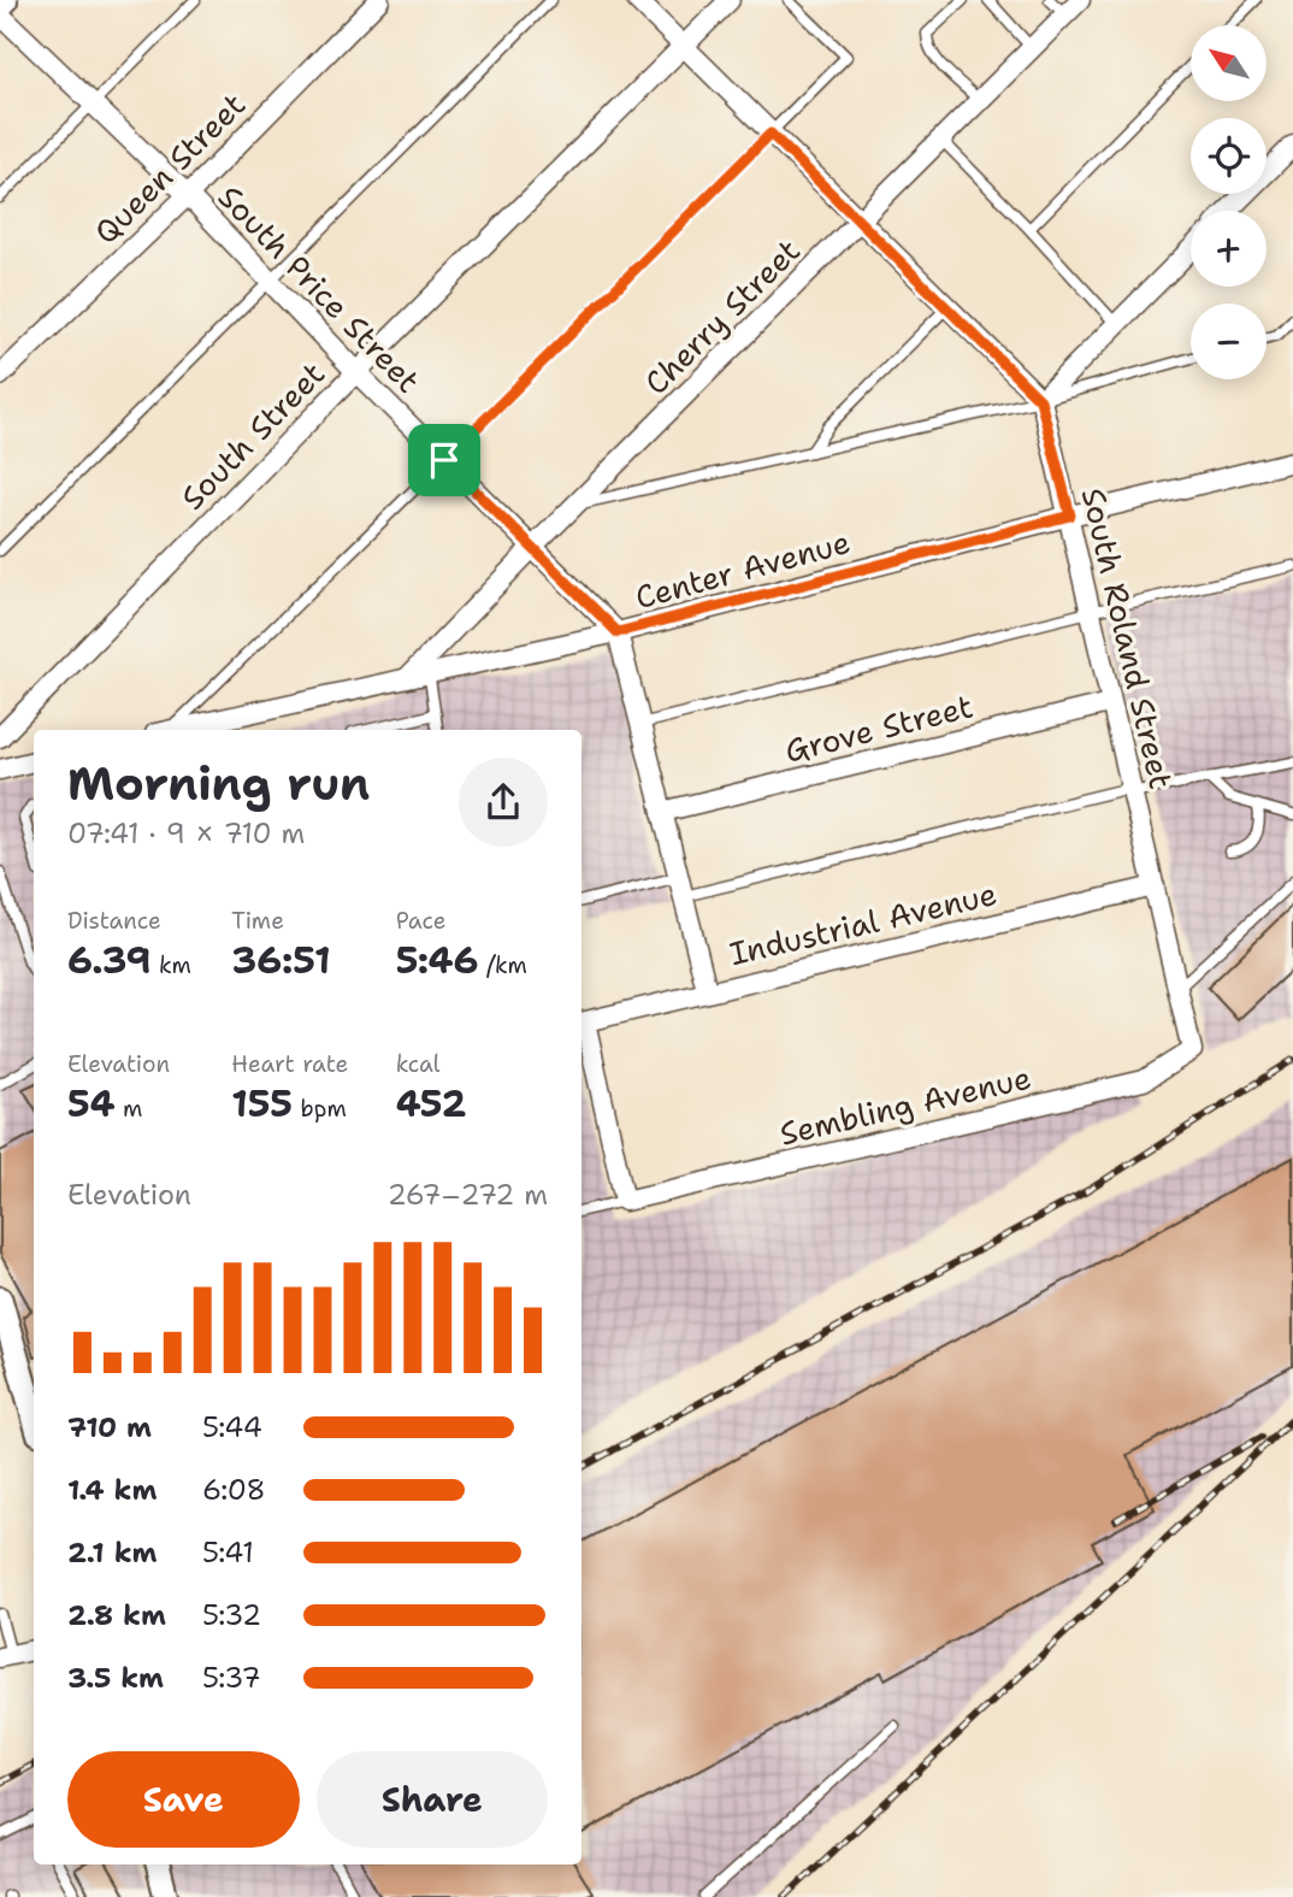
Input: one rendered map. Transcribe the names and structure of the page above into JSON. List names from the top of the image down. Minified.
{"streets":{"street":["Queen Street","South Price Street","Cherry Street","South Street","Center Avenue","South Roland Street","Grove Street","Industrial Avenue","Sembling Avenue"]},"crossings":[["Queen Street","South Price Street"],["South Price Street","Cherry Street"],["South Price Street","South Street"],["South Price Street","Center Avenue"],["Cherry Street","Center Avenue"],["Center Avenue","South Roland Street"],["South Roland Street","Grove Street"],["South Roland Street","Industrial Avenue"],["South Roland Street","Sembling Avenue"],["Industrial Avenue","Sembling Avenue"]],"north":"top left","page":{"map_buttons":["+","−"],"heading":["Morning run","07:41 · 9 × 710 m"],"stats":[["Distance","6.39 km"],["Time","36:51"],["Pace","5:46 /km"],["Elevation","54 m"],["Heart rate","155 bpm"],["kcal","452"]],"chart":["Elevation","267–272 m"],"list":[{"name":"710 m","note":"5:44"},{"name":"1.4 km","note":"6:08"},{"name":"2.1 km","note":"5:41"},{"name":"2.8 km","note":"5:32"},{"name":"3.5 km","note":"5:37"}],"buttons":["Save","Share"]}}
